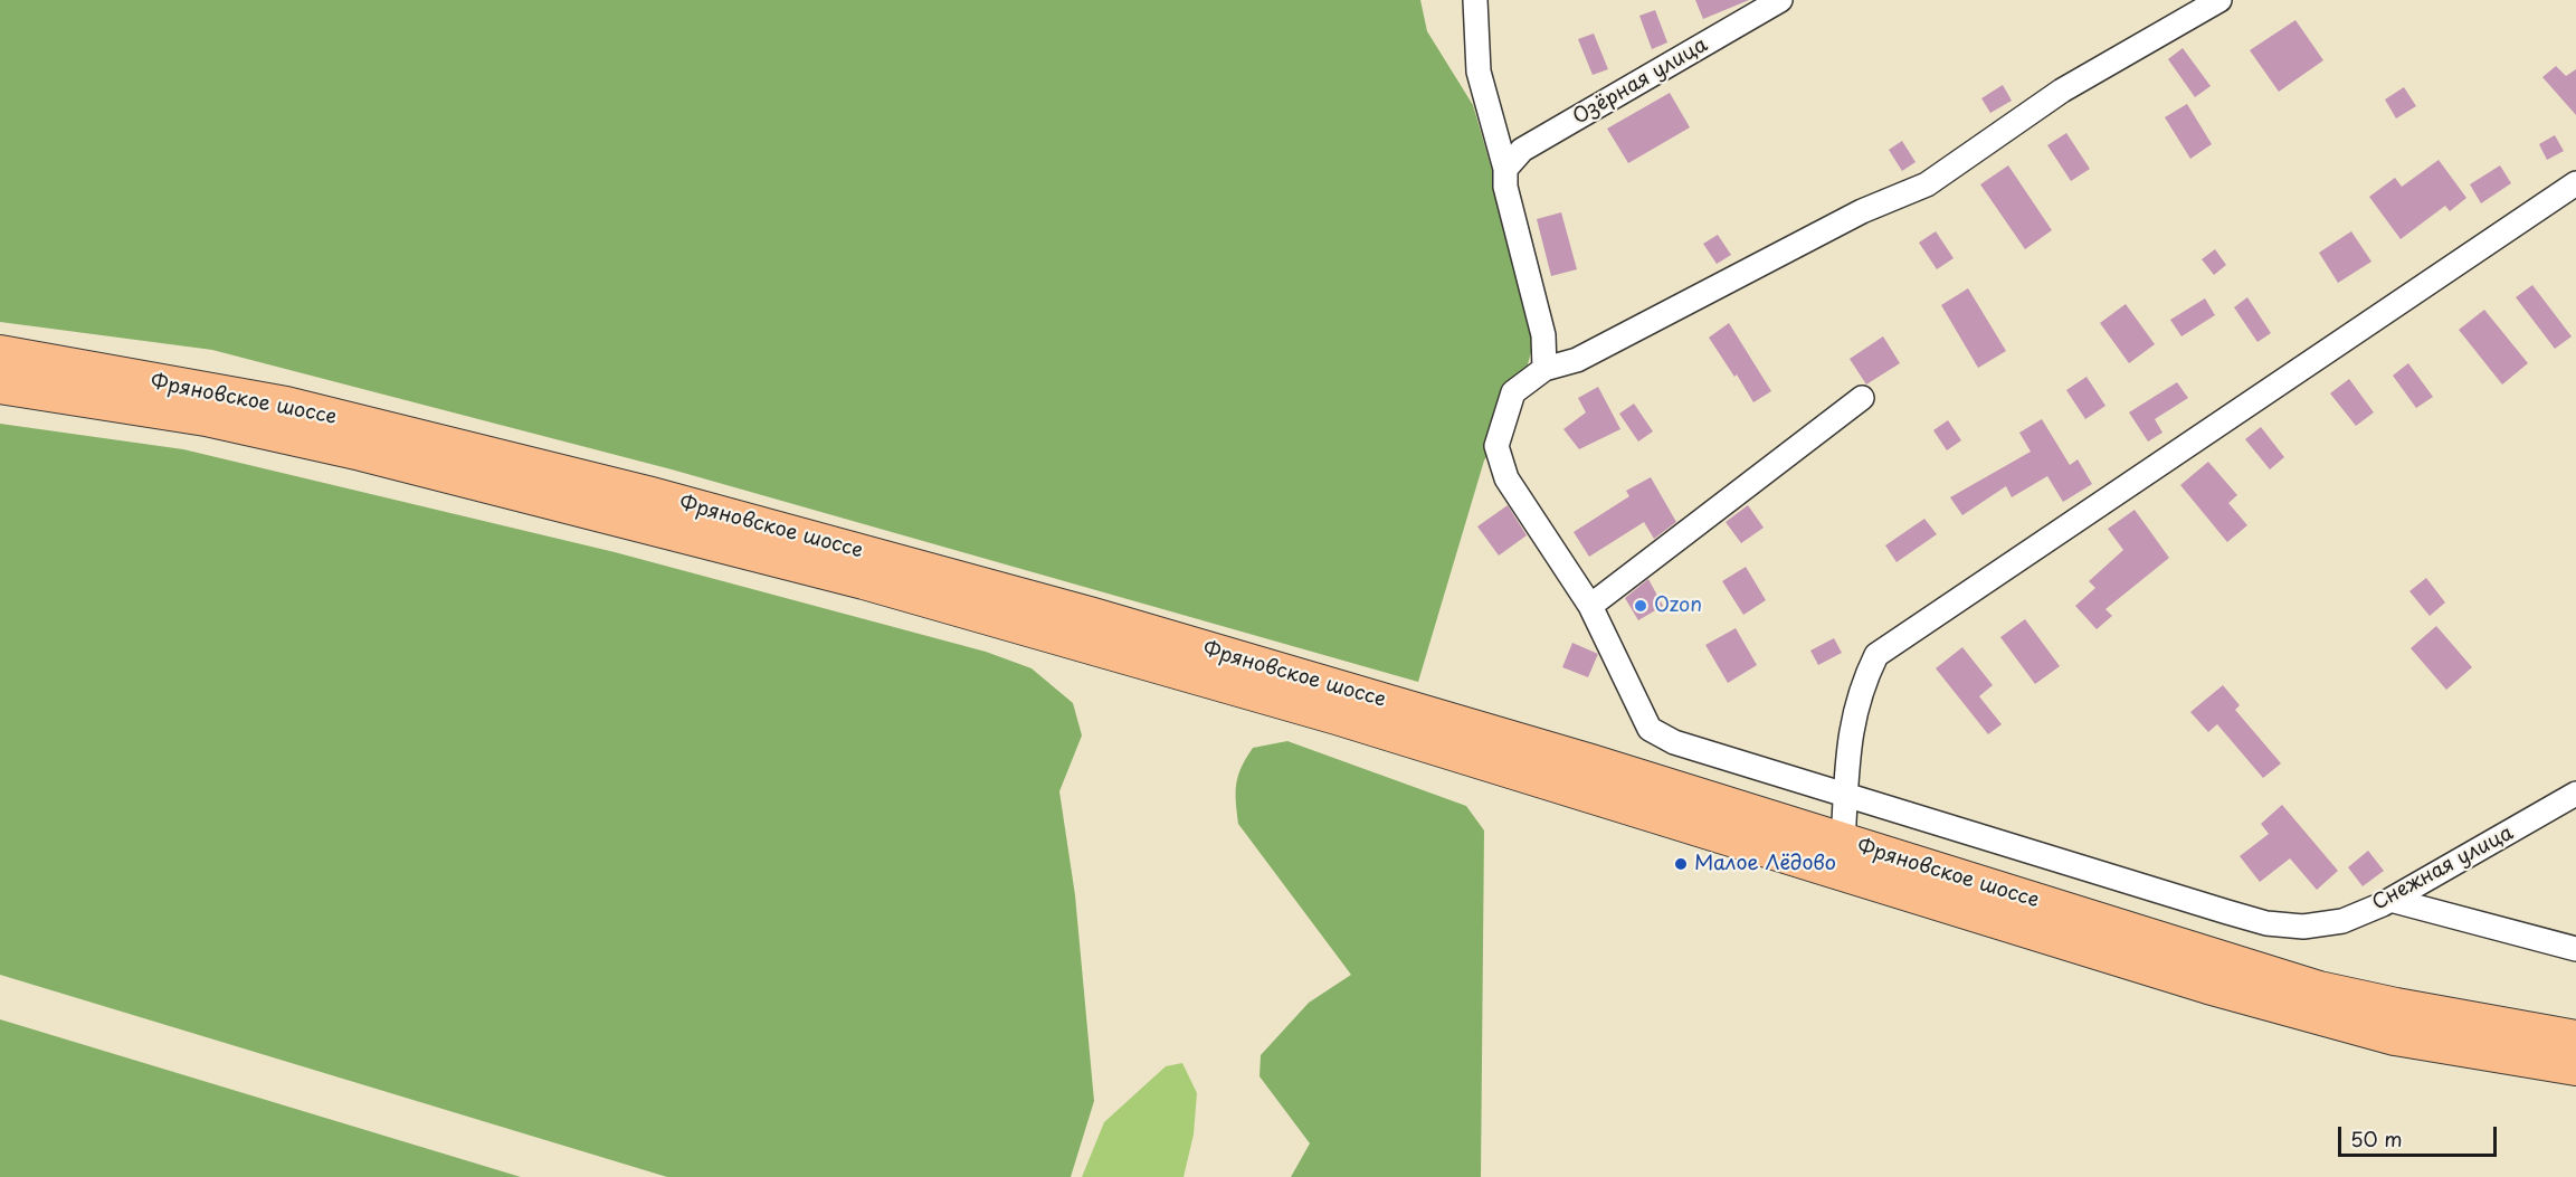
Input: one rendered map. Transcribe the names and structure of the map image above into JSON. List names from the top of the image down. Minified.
{"streets":{"main road":["Фряновское шоссе"],"street":["Озёрная улица","Снежная улица"]},"places":["Ozon","Малое Лёдово"],"scale_bar":"50 m"}
